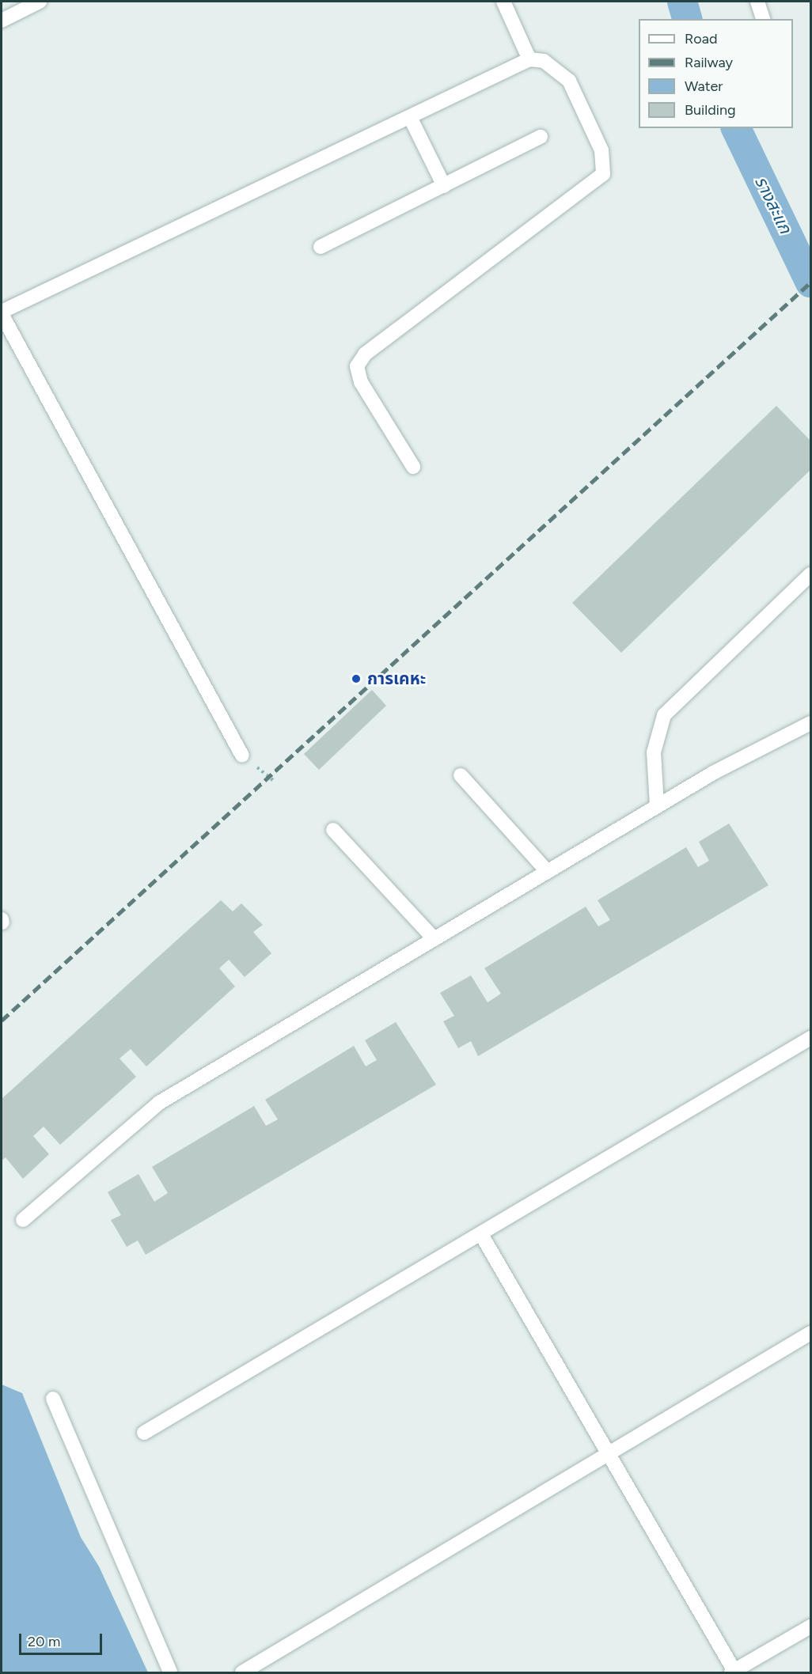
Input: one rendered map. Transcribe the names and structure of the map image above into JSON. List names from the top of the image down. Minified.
{"water":["รางสะแก"],"places":["การเคหะ"],"legend":["Road","Railway","Water","Building"],"scale_bar":"20 m"}
